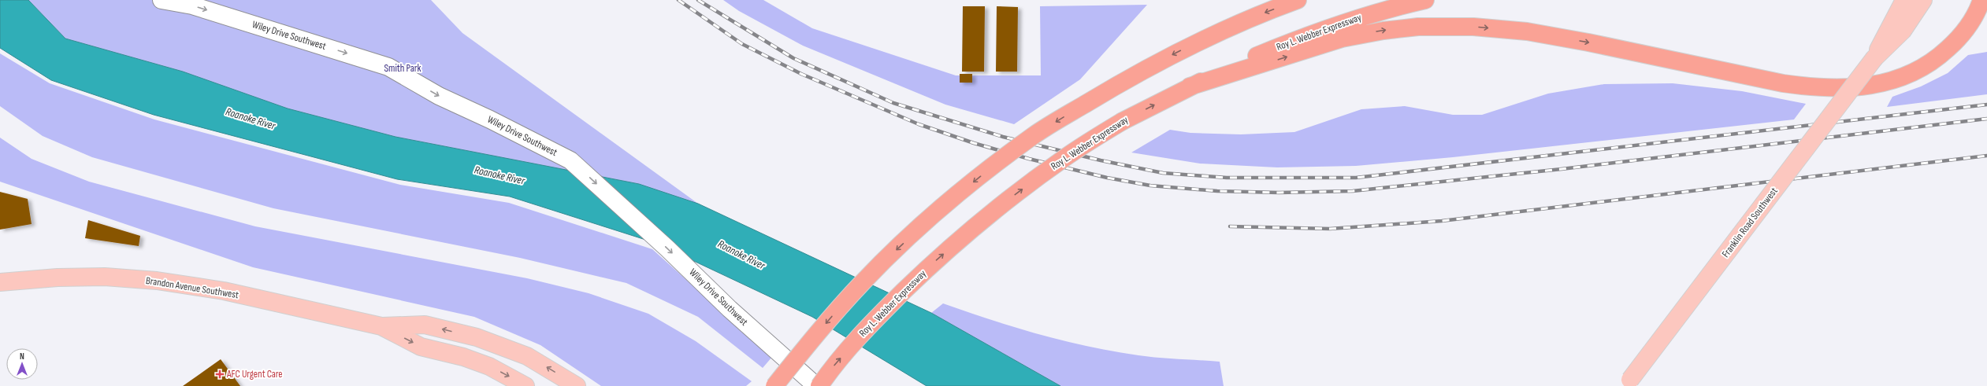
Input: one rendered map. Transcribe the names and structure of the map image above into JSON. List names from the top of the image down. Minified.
{"streets":{"highway":["Roy L. Webber Expressway"],"main road":["Franklin Road Southwest","Brandon Avenue Southwest"],"street":["Wiley Drive Southwest"]},"one_way":["Wiley Drive Southwest"],"water":["Roanoke River"],"parks":["Smith Park"],"places":{"health":["AFC Urgent Care"]},"north":"top"}
